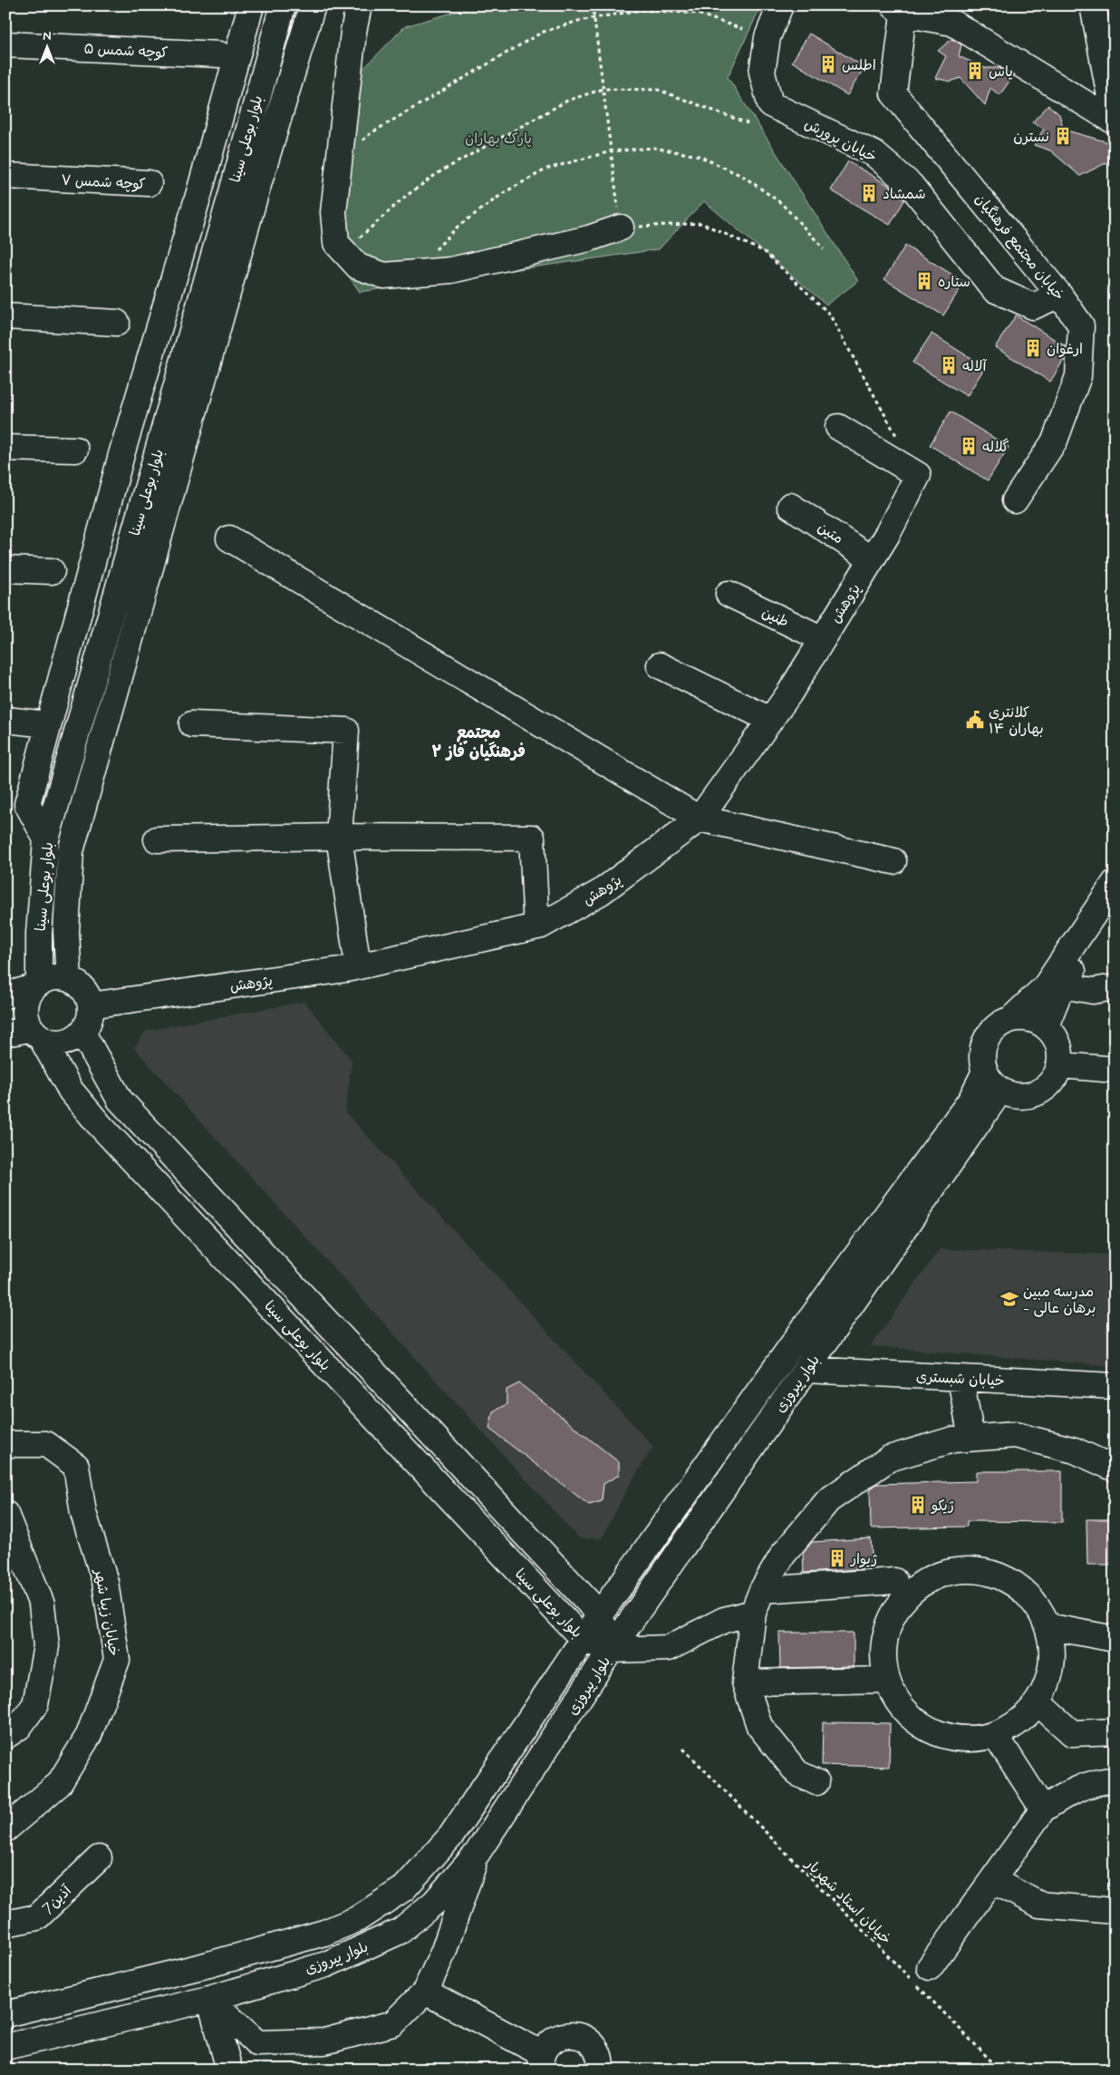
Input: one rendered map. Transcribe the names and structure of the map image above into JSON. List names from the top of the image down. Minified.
{"streets":{"street":["کوچه شمس ۵","بلوار بوعلی سینا","خیابان پرورش","کوچه شمس ۷","خیابان مجتمع فرهنگیان","متین","پژوهش","طنین","خیابان شبستری","بلوار پیروزی","خیابان زیبا شهر","آذین7"],"path":["خیابان استاد شهریار"]},"crossings":[["بلوار بوعلی سینا","پژوهش"],["بلوار بوعلی سینا","بلوار پیروزی"],["خیابان پرورش","خیابان مجتمع فرهنگیان"],["متین","پژوهش"],["پژوهش","طنین"],["خیابان شبستری","بلوار پیروزی"]],"districts":["مجتمع فرهنگیان فاز ۲"],"parks":["پارک بهاران"],"places":{"building":["اطلس","یاس","نسترن","شمشاد","ستاره","ارغوان","آلاله","گلاله","ژیکو","ژیوار"],"public building":["کلانتری ۱۴ بهاران"],"school or university":["مدرسه مبین - برهان عالی"]},"north":"top"}
